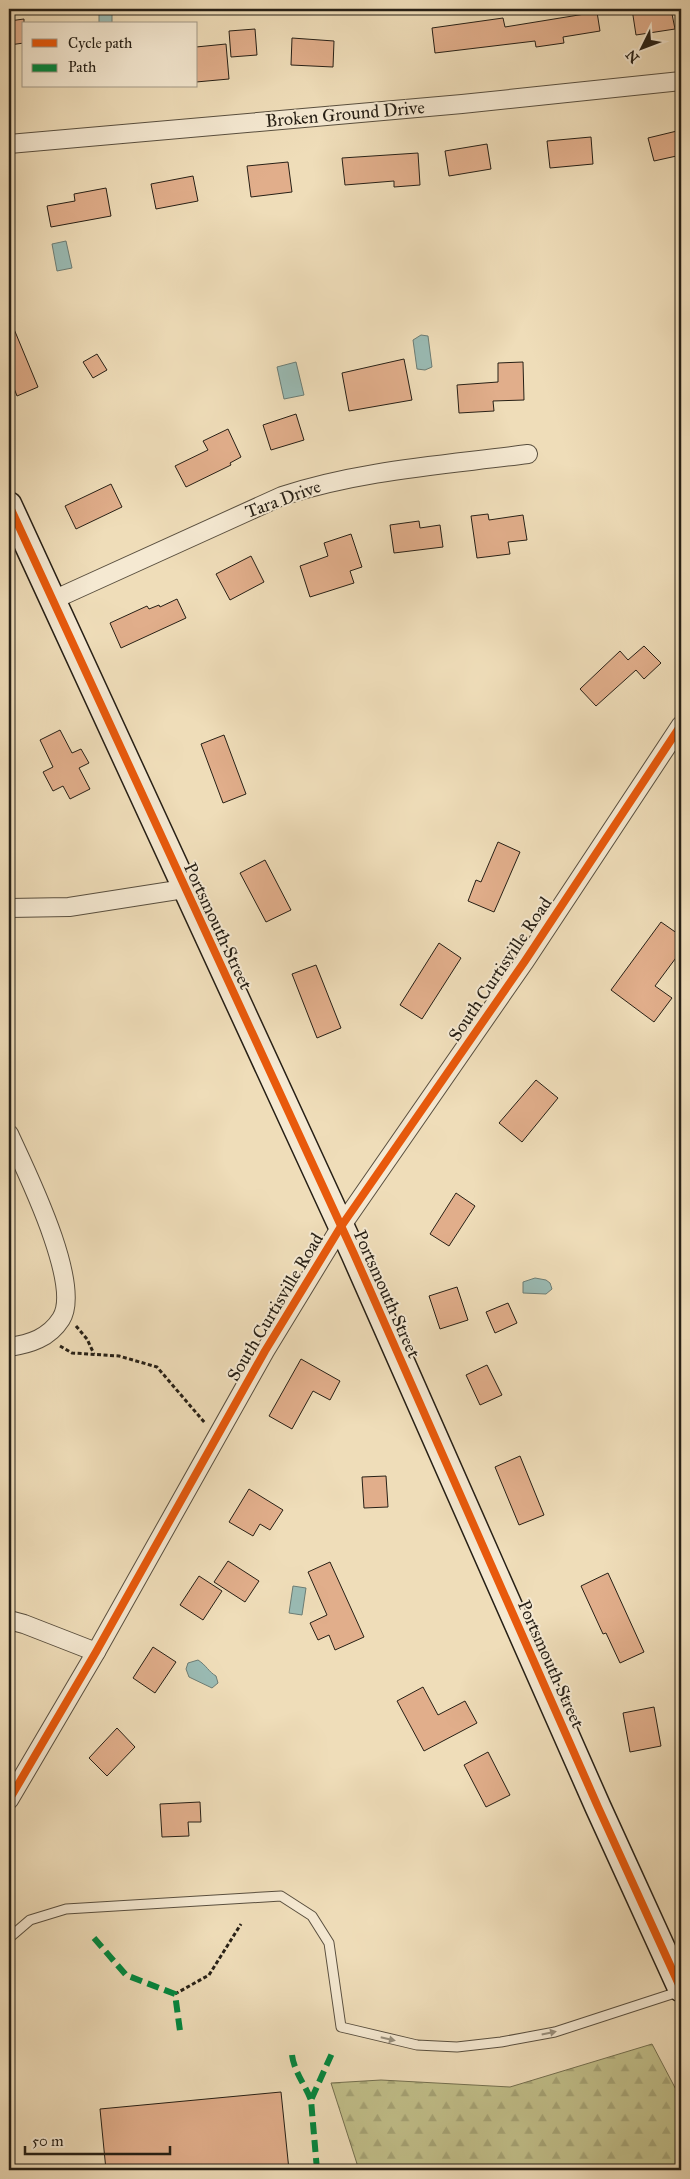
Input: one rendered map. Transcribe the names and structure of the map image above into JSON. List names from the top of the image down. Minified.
{"streets":{"street":["Broken Ground Drive","Tara Drive","Portsmouth Street","South Curtisville Road"]},"crossings":[["Tara Drive","Portsmouth Street"],["Portsmouth Street","South Curtisville Road"]],"legend":["Cycle path","Path"],"scale_bar":"50 m","north":"bottom left"}
